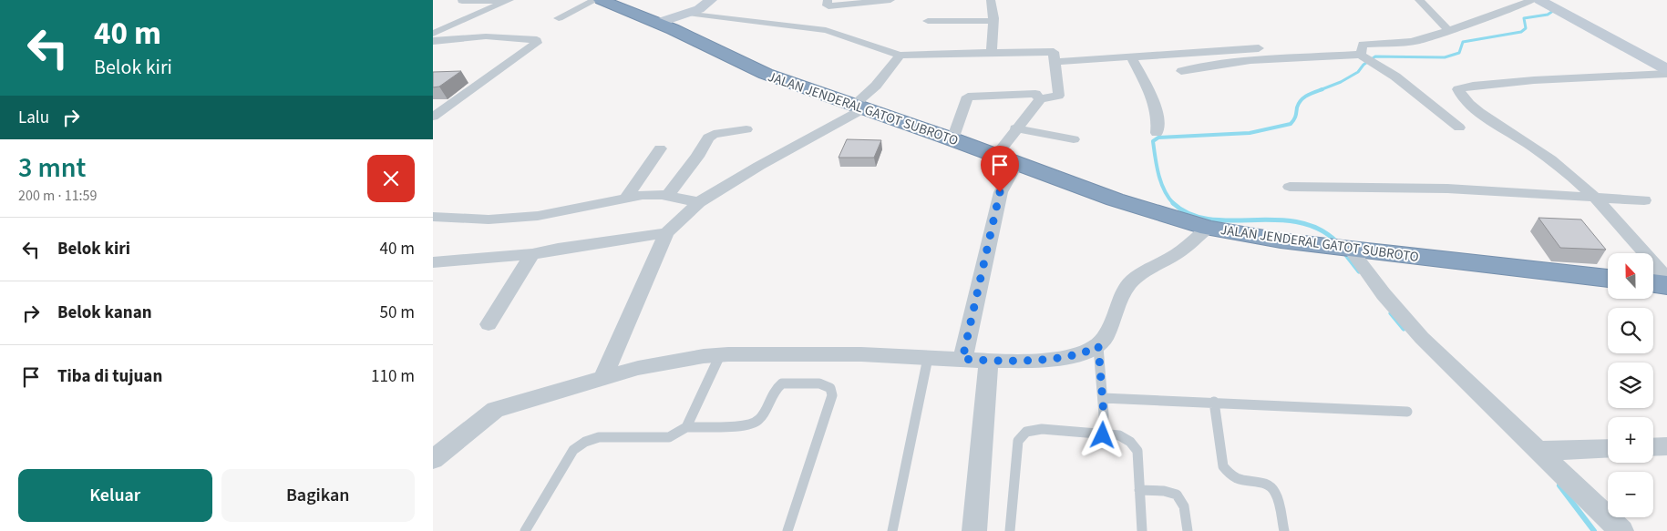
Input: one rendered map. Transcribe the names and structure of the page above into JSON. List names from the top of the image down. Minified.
{"streets":{"highway":["JALAN JENDERAL GATOT SUBROTO"]},"north":"top","page":{"turn":["40 m","Belok kiri"],"then":"Lalu","heading":["3 mnt","200 m · 11:59"],"list":[{"name":"Belok kiri","value":"40 m"},{"name":"Belok kanan","value":"50 m"},{"name":"Tiba di tujuan","value":"110 m"}],"map_buttons":["+","−"],"buttons":["Keluar","Bagikan"]}}
